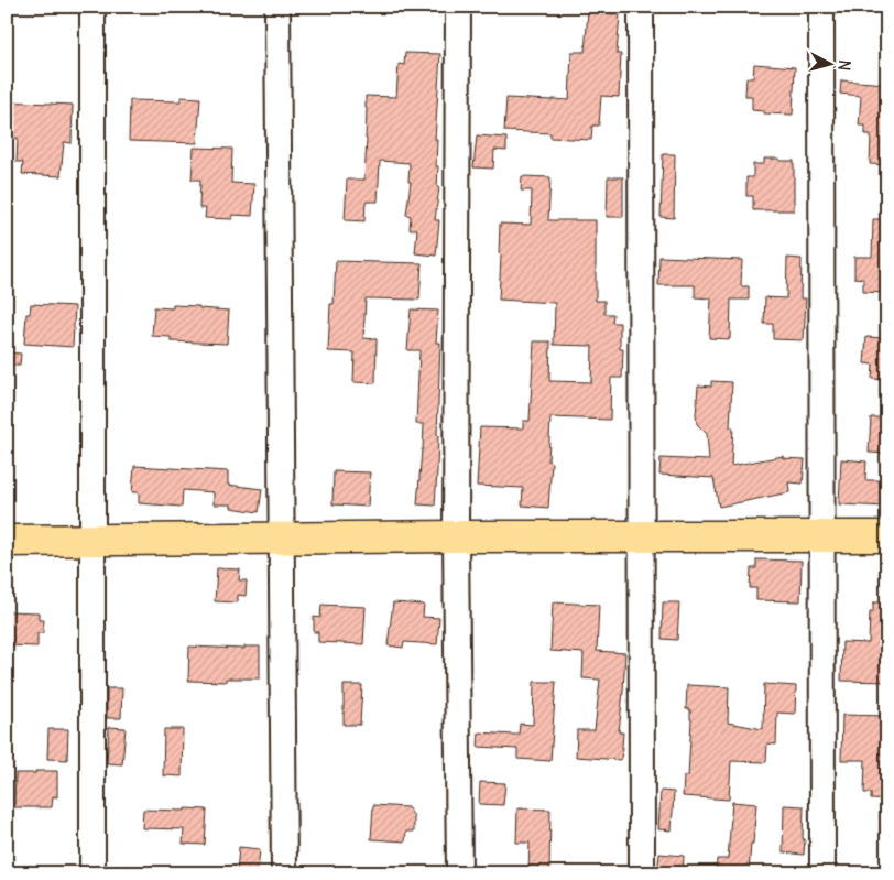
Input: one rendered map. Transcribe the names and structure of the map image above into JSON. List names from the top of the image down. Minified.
{"north":"right"}
